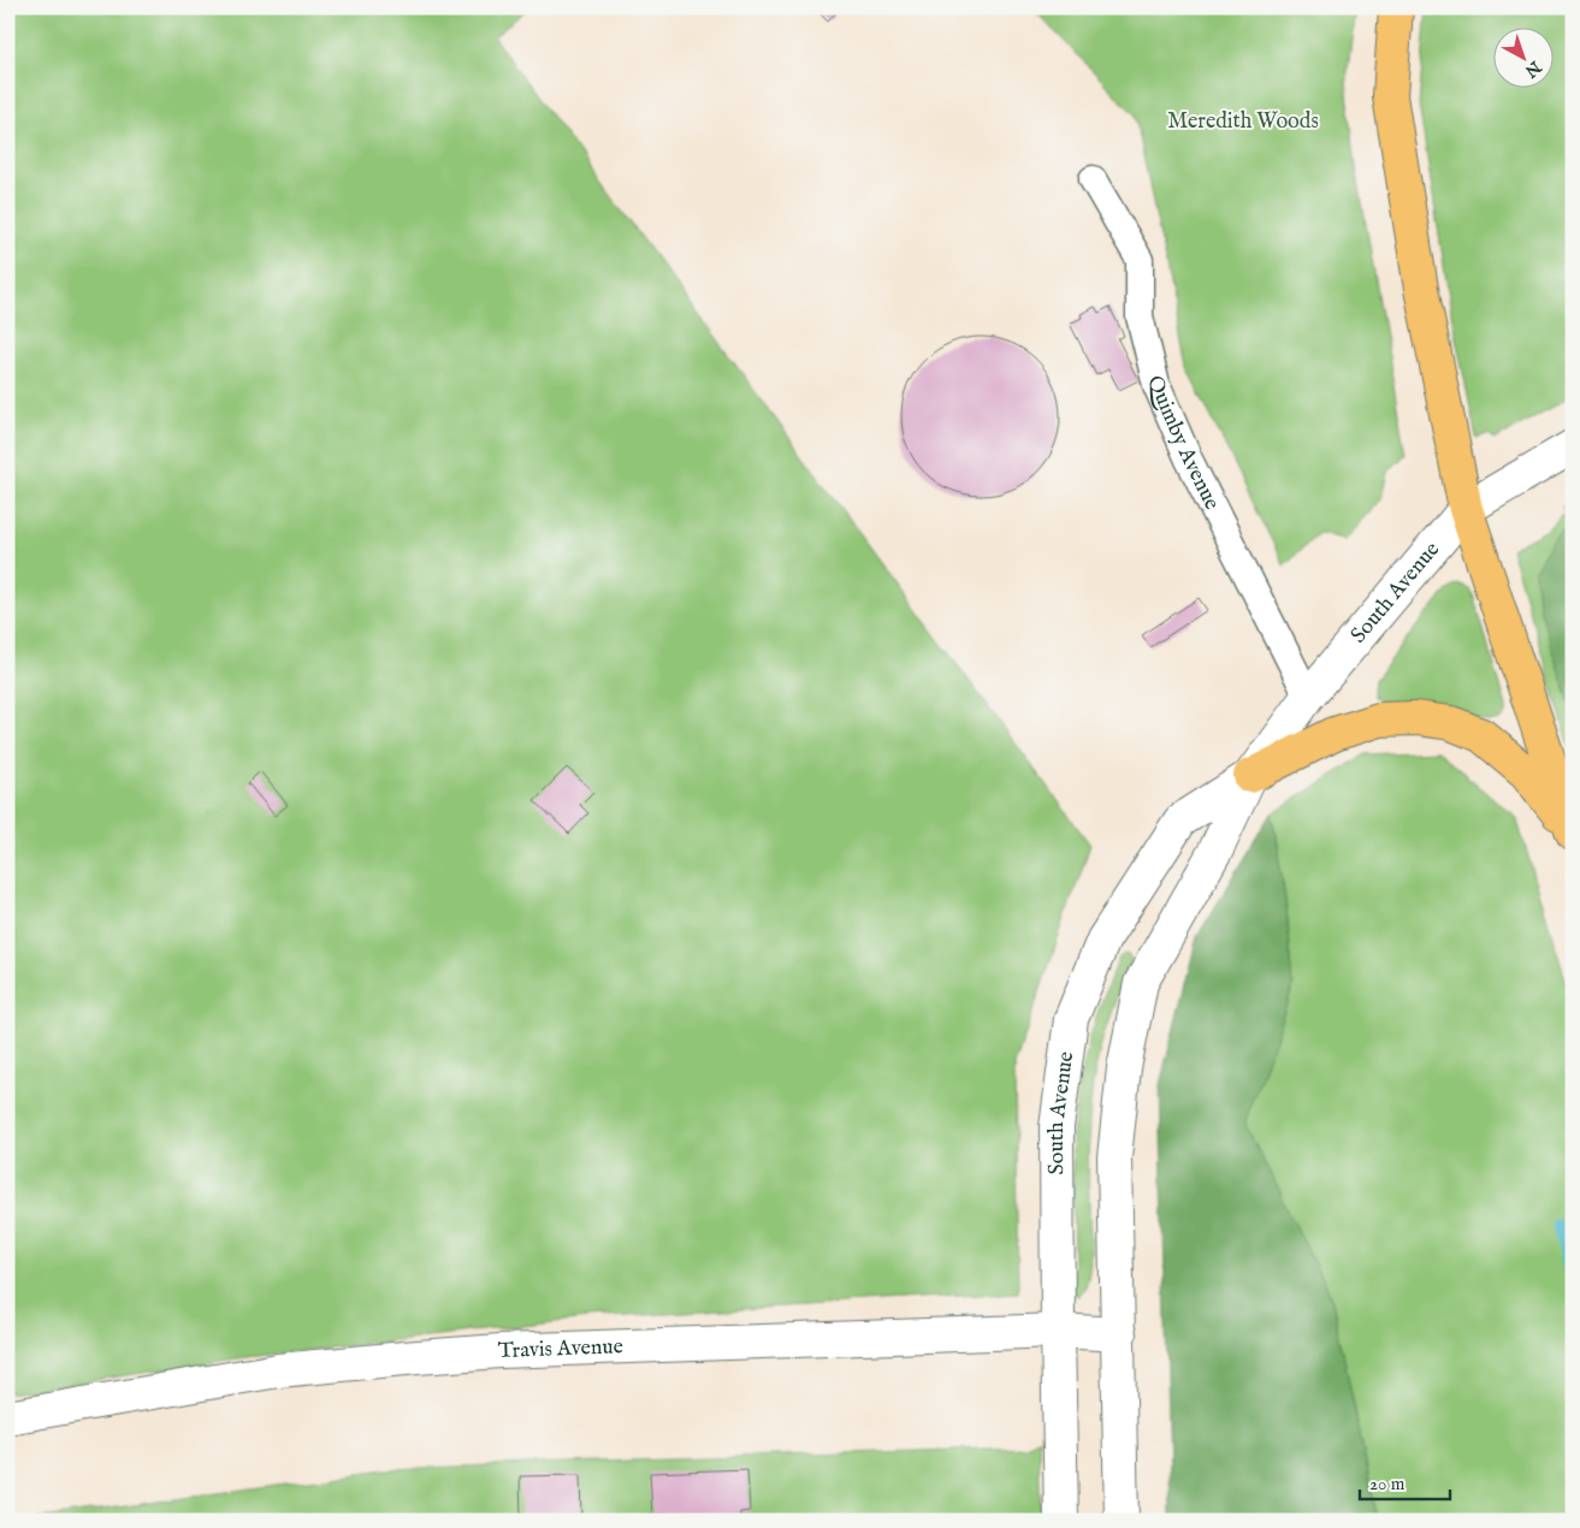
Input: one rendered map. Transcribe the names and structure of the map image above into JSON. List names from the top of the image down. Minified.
{"streets":{"street":["Quimby Avenue","South Avenue","Travis Avenue"]},"crossings":[["Quimby Avenue","South Avenue"],["South Avenue","Travis Avenue"]],"parks":["Meredith Woods"],"scale_bar":"20 m","north":"bottom right"}
